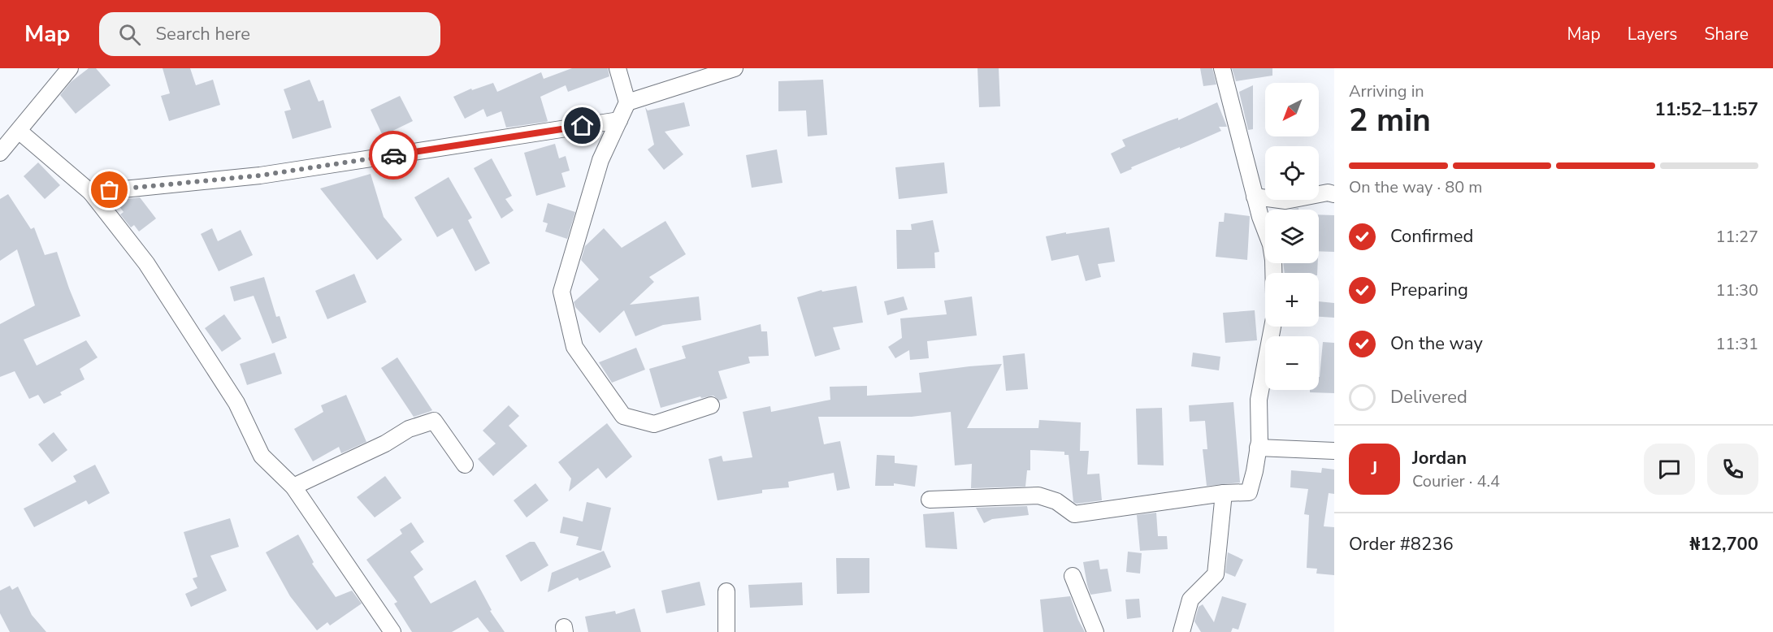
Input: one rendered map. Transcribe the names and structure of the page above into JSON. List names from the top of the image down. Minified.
{"north":"bottom left","page":{"header":"Map","search":"Search here","nav":["Map","Layers","Share"],"heading":["2 min","Arriving in","11:52–11:57"],"panel":["Jordan","Courier · 4.4","Order #8236","₦12,700"],"map_buttons":["+","−"],"bar":"On the way · 80 m","list":[["Confirmed","11:27"],["Preparing","11:30"],["On the way","11:31"],"Delivered"],"round":"J"}}
